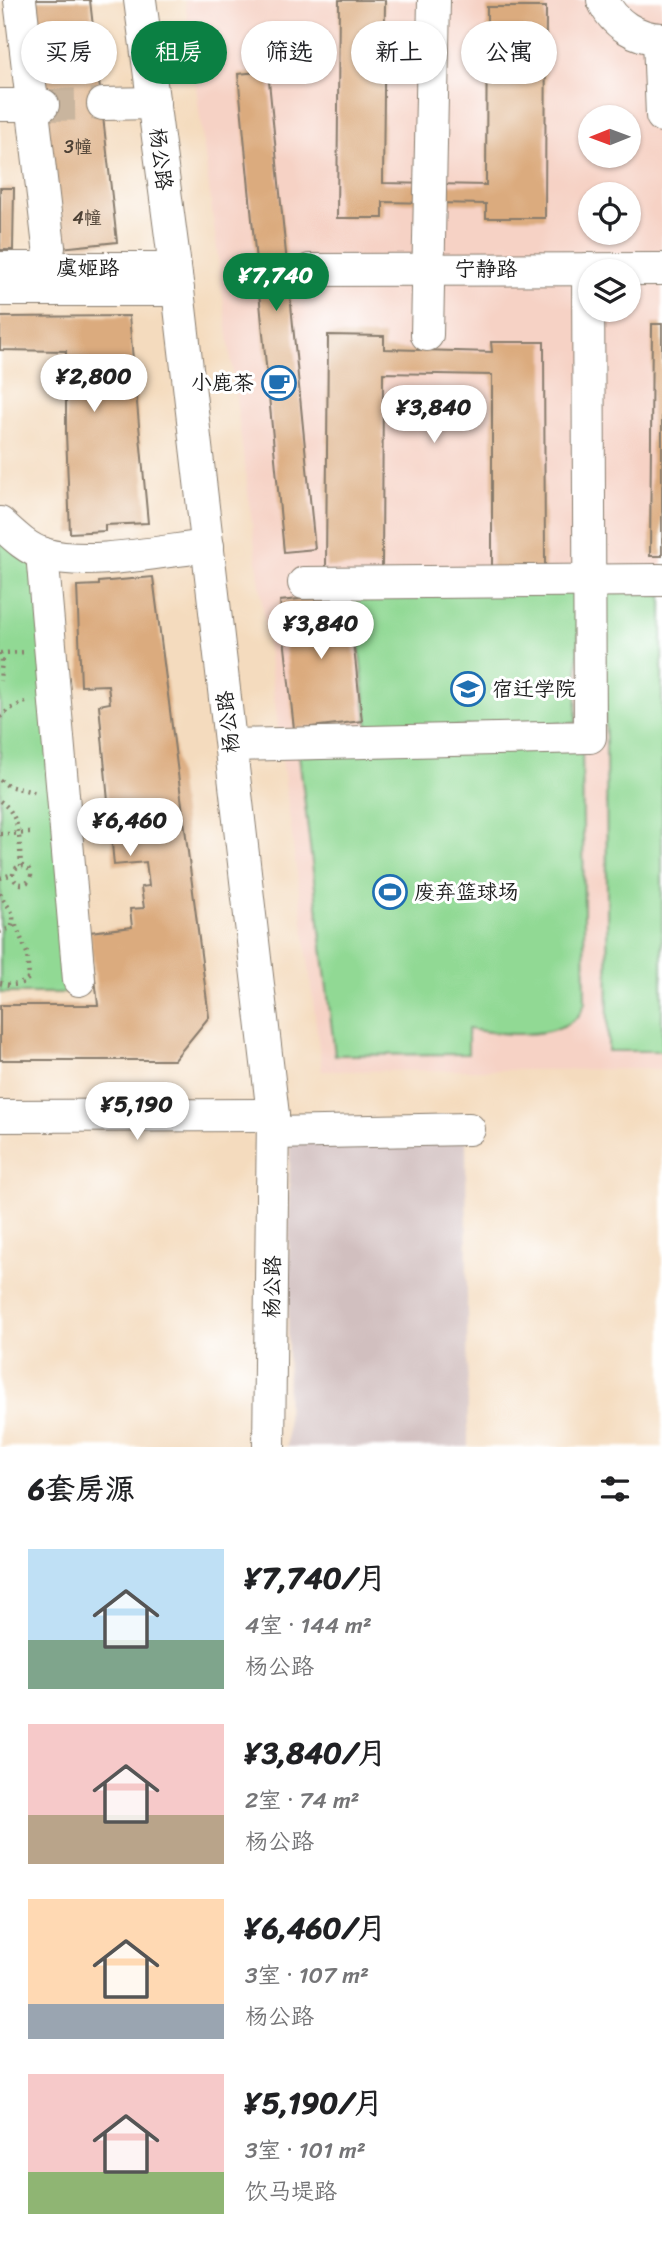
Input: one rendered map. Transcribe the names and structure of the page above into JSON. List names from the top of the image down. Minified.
{"streets":{"street":["杨公路","虞姬路","宁静路"]},"crossings":[["杨公路","虞姬路"]],"places":{"cafe":["小鹿茶"],"school or university":["宿迁学院"],"sports":["废弃篮球场"]},"house_numbers":["3幢","4幢"],"north":"left","page":{"chip":["买房","租房","筛选","新上","公寓"],"price":["¥7,740","¥2,800","¥3,840","¥3,840","¥6,460","¥5,190"],"heading":"6套房源","list":[{"name":"¥7,740/月","note":"4室 · 144 m² · 杨公路"},{"name":"¥3,840/月","note":"2室 · 74 m² · 杨公路"},{"name":"¥6,460/月","note":"3室 · 107 m² · 杨公路"},{"name":"¥5,190/月","note":"3室 · 101 m² · 饮马堤路"}]}}
